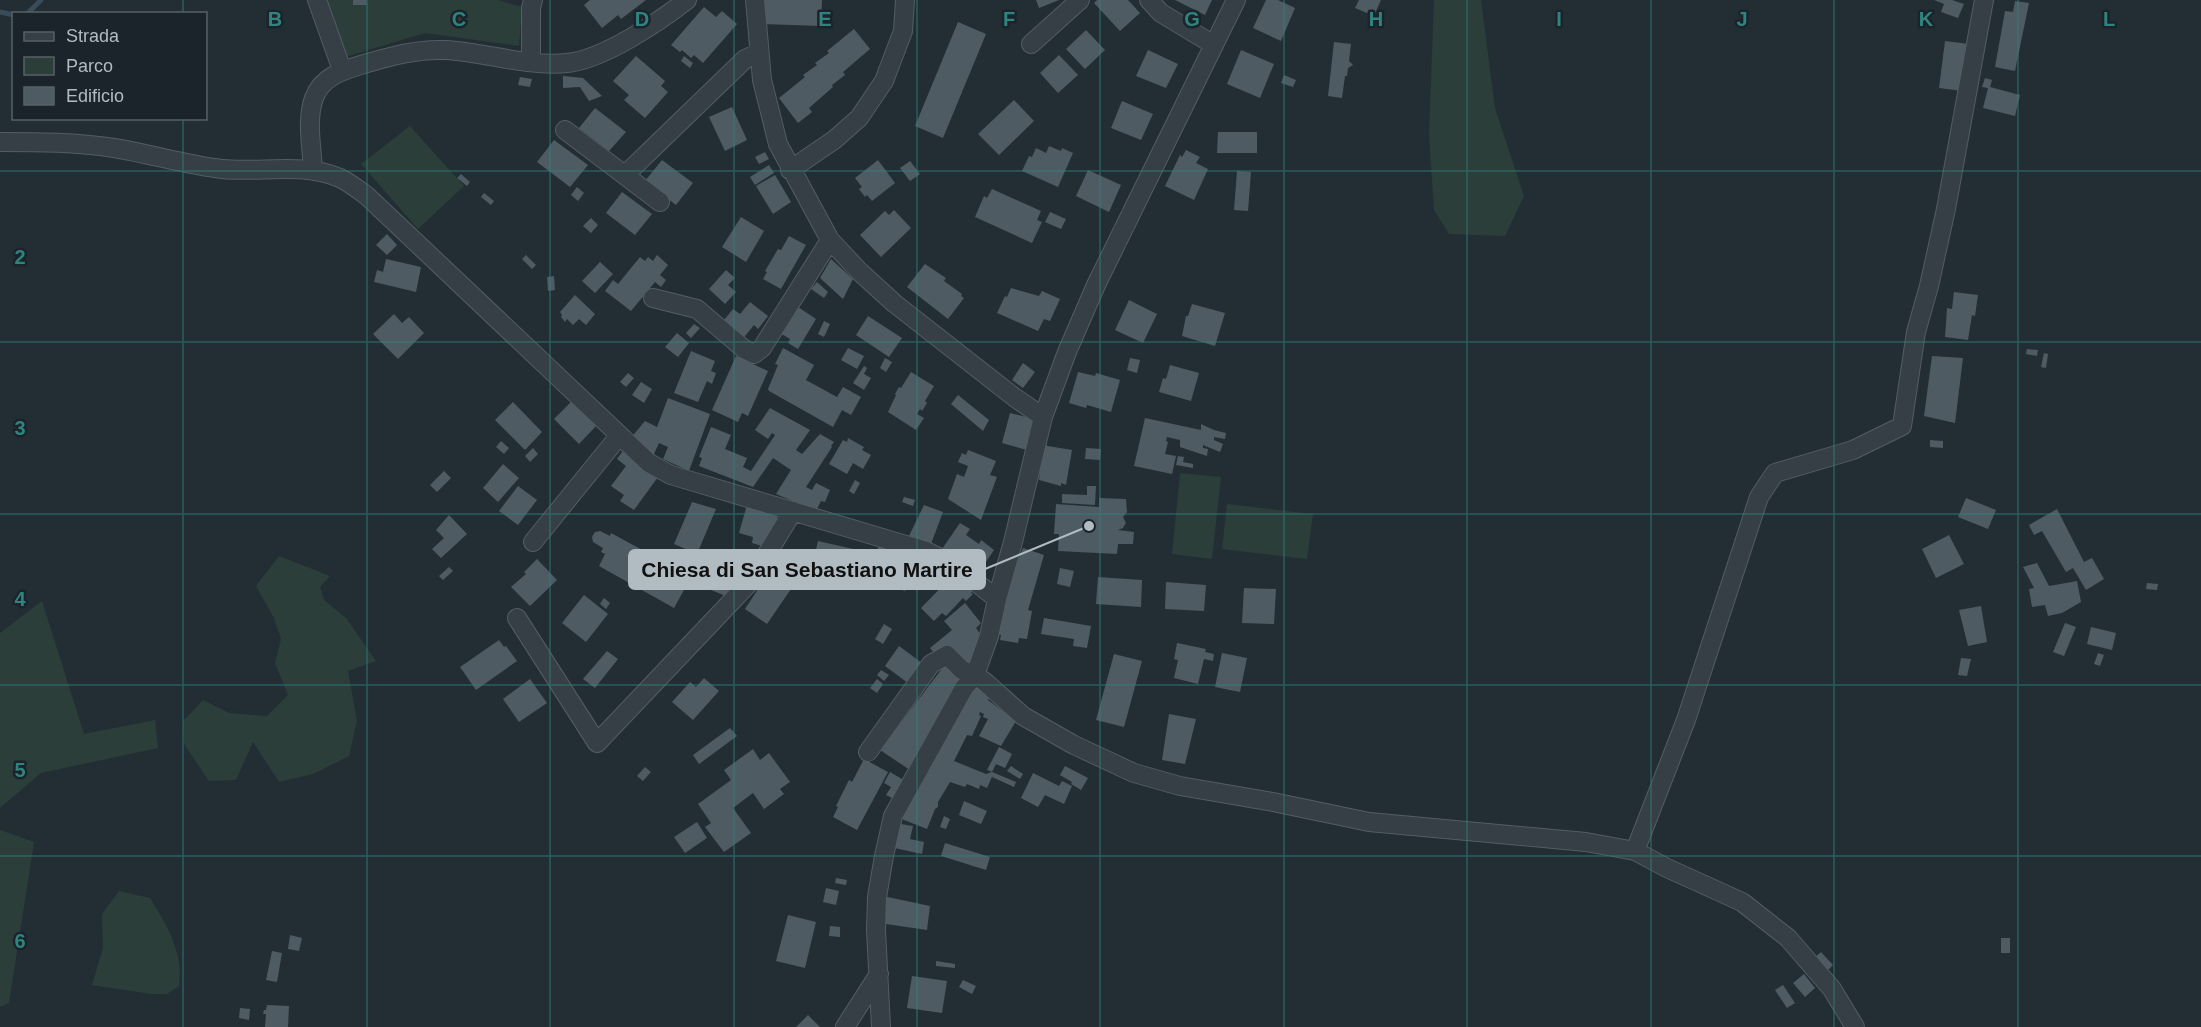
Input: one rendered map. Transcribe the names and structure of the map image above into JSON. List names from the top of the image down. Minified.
{"places":["Chiesa di San Sebastiano Martire"],"legend":["Strada","Parco","Edificio"],"grid":{"columns":["B","C","D","E","F","G","H","I","J","K","L"],"rows":["2","3","4","5","6"]}}
